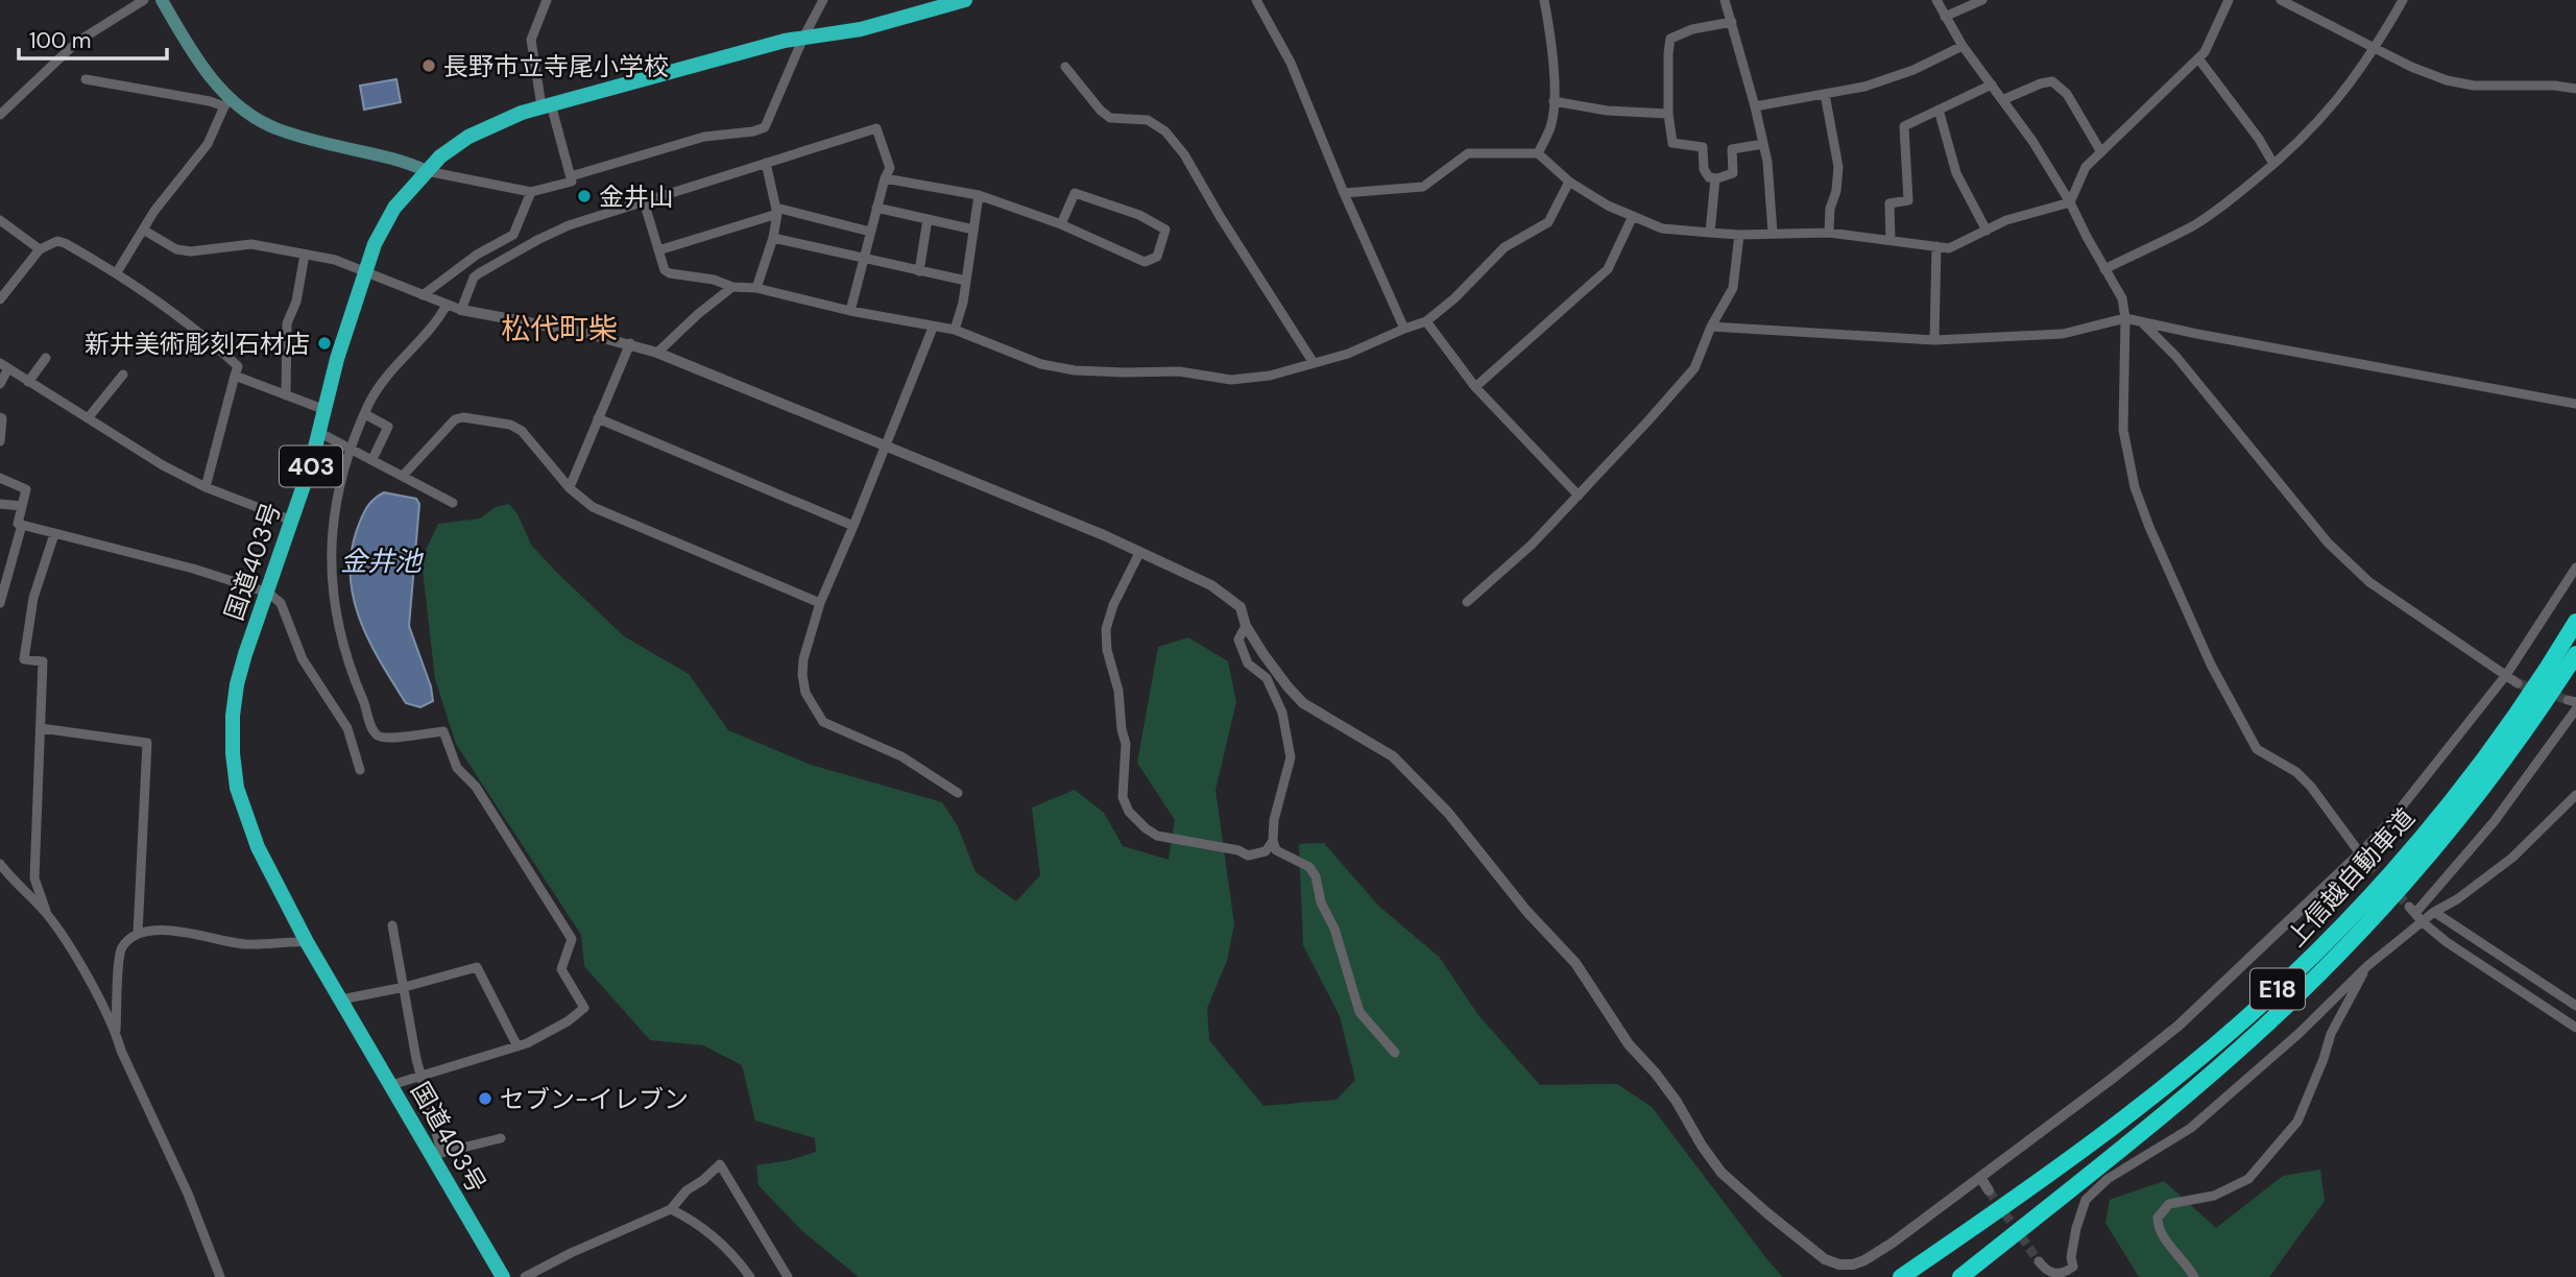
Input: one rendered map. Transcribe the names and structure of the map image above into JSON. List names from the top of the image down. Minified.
{"streets":{"highway":["403","国道403号","上信越自動車道","E18"]},"districts":["松代町柴"],"water":["金井池"],"places":["長野市立寺尾小学校","金井山","新井美術彫刻石材店","セブン-イレブン"],"scale_bar":"100 m"}
